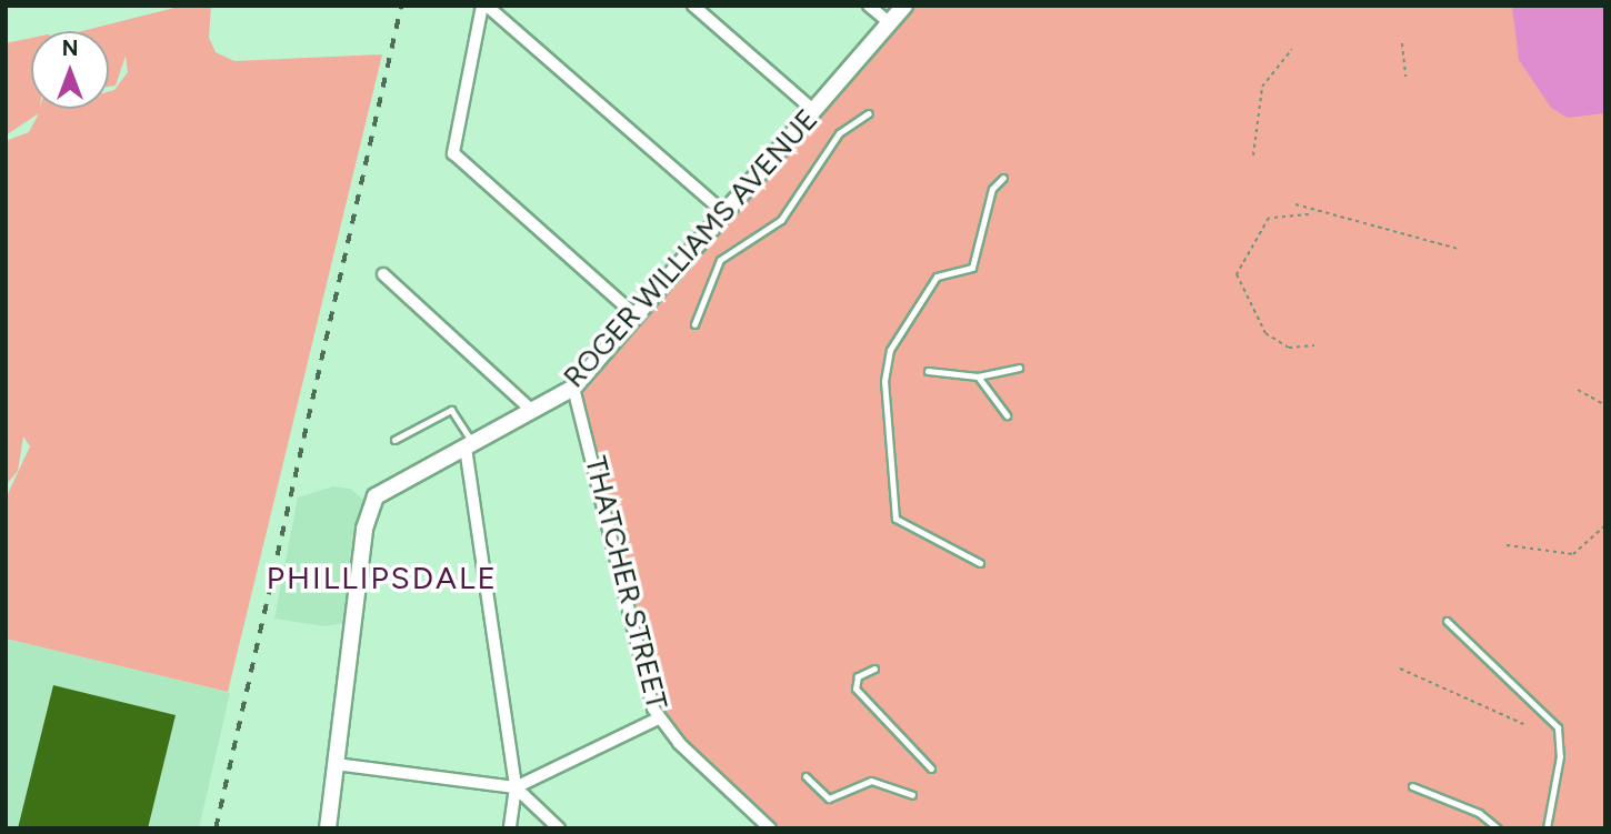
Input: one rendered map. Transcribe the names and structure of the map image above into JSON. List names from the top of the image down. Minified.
{"streets":{"main road":["ROGER WILLIAMS AVENUE"],"street":["THATCHER STREET"]},"crossings":[["ROGER WILLIAMS AVENUE","THATCHER STREET"]],"districts":["PHILLIPSDALE"],"north":"top"}
